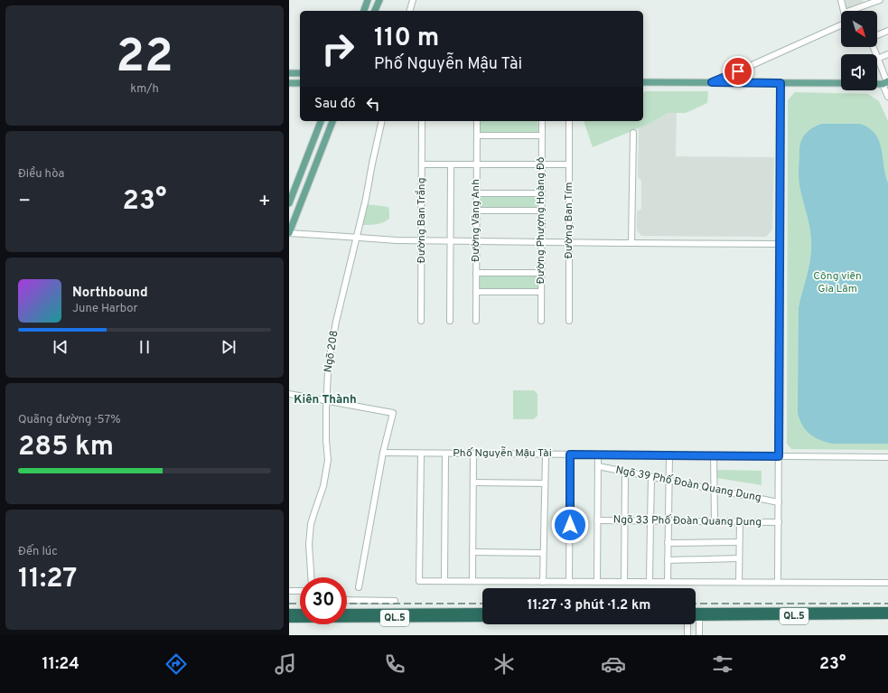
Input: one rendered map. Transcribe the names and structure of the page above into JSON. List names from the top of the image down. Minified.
{"streets":{"highway":["QL.5"],"street":["Đường Ban Trắng","Đường Vàng Anh","Đường Phượng Hoàng Đỏ","Đường Ban Tím","Ngõ 208","Phố Nguyễn Mậu Tài","Ngõ 39 Phố Đoàn Quang Dung","Ngõ 33 Phố Đoàn Quang Dung"]},"districts":["Kiên Thành"],"parks":["Công viên Gia Lâm"],"north":"bottom right","page":{"tile":[["22","km/h"],"Điều hòa",["Quãng đường · 57%","285 km"],["Đến lúc","11:27"]],"turn":["110 m","Phố Nguyễn Mậu Tài"],"then":"Sau đó","heat":["−","23°","+"],"song":["Northbound","June Harbor"],"limit":"30","trip":"11:27 · 3 phút · 1.2 km","tabs":["11:24","23°"]}}
